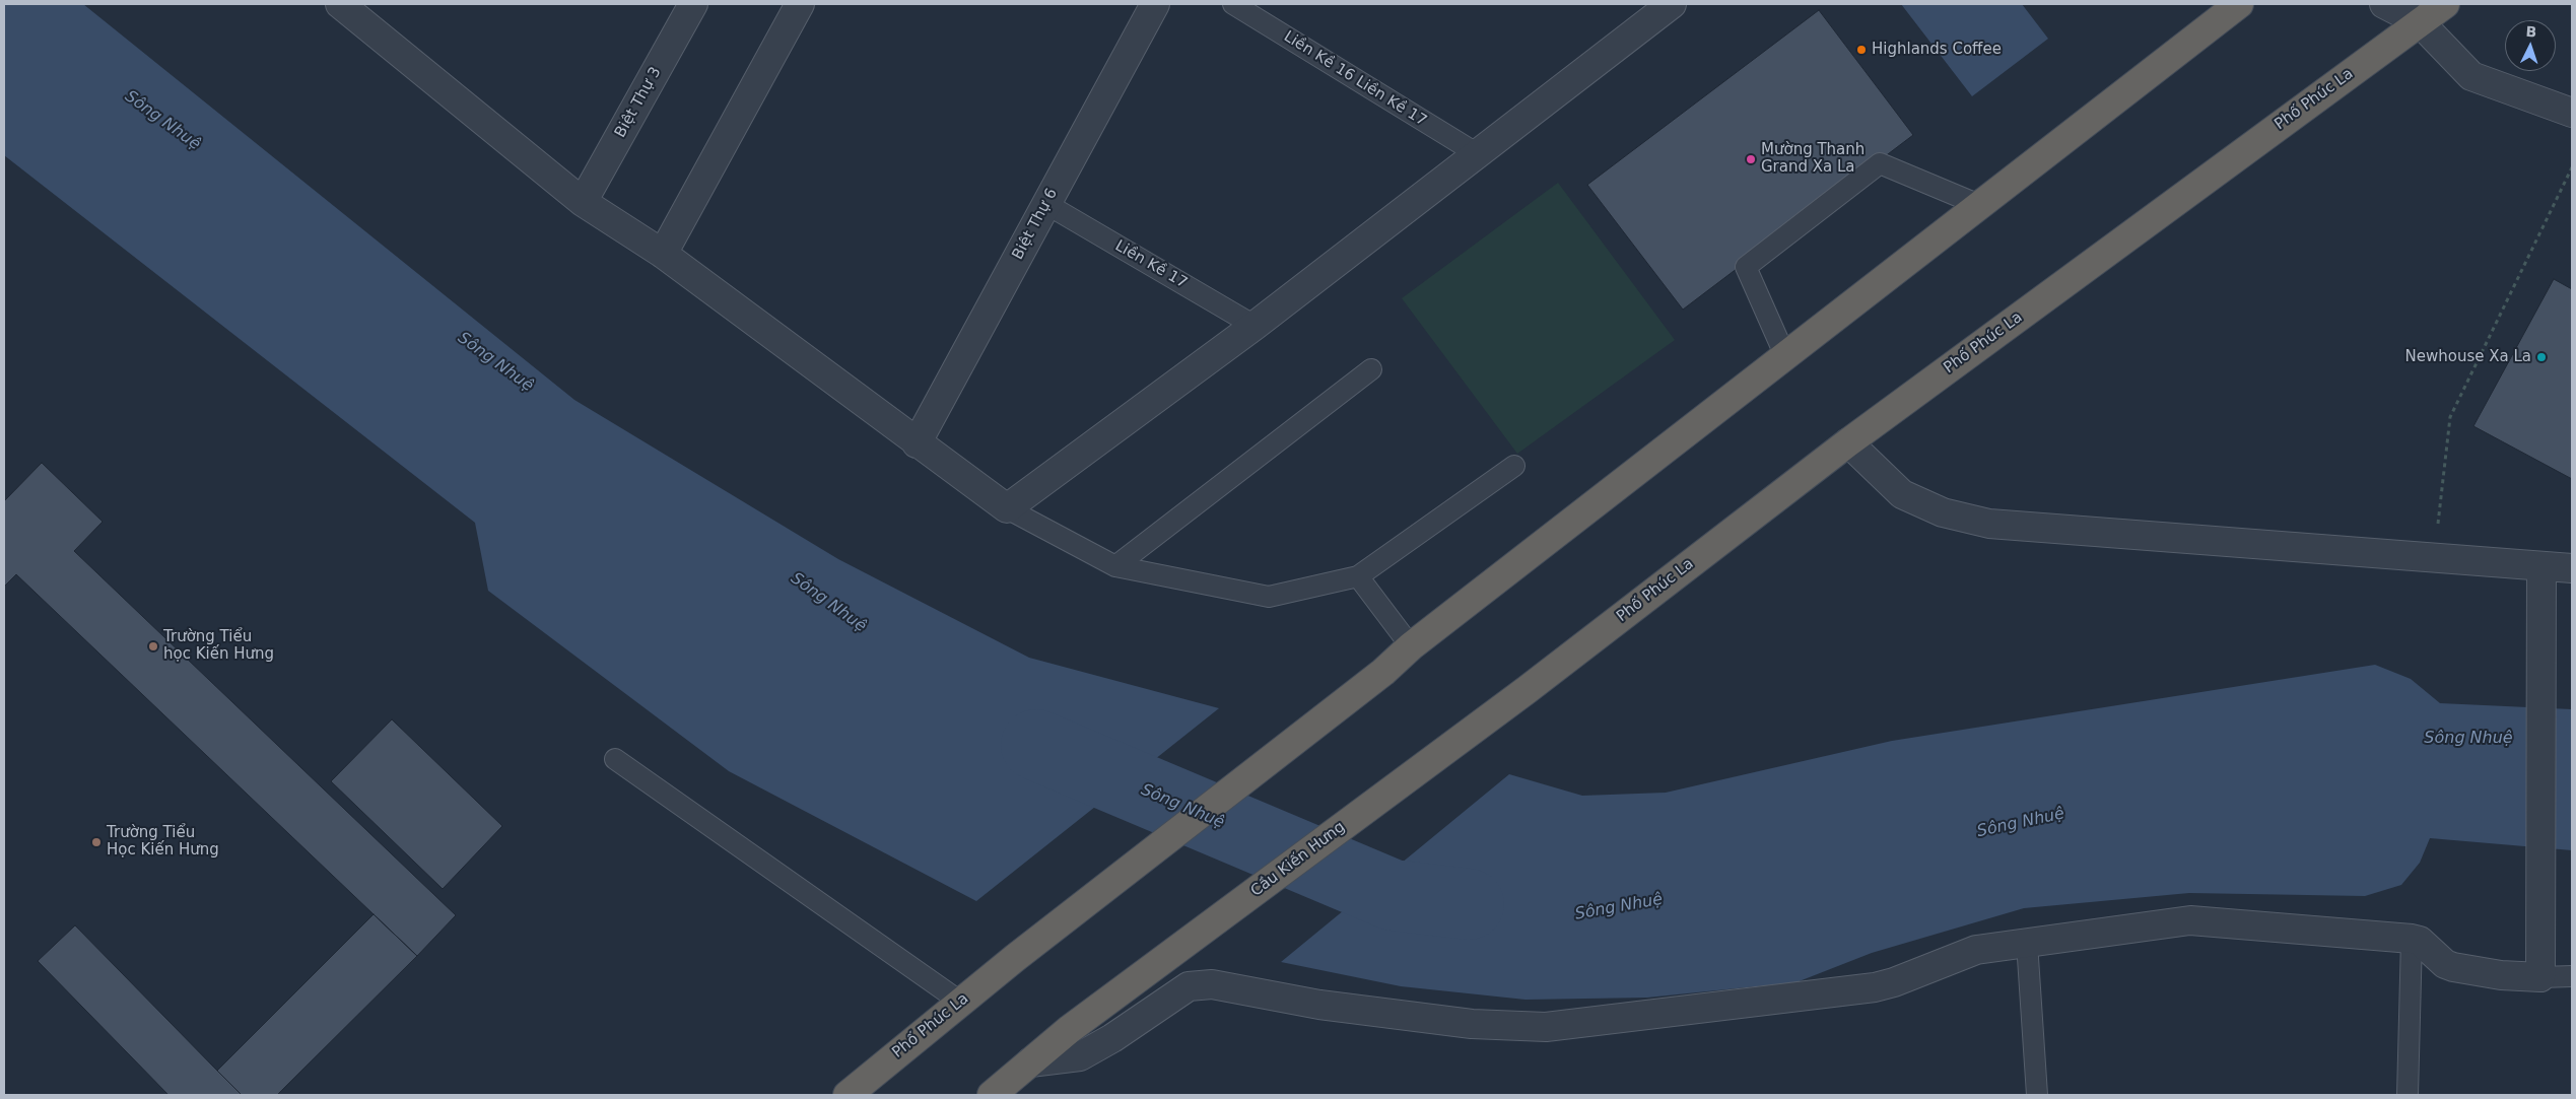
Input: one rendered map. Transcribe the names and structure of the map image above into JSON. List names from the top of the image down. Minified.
{"streets":{"highway":["Phố Phúc La","Cầu Kiến Hưng"],"street":["Biệt Thự 3","Biệt Thự 6"],"lane":["Liền Kề 16 Liền Kề 17","Liền Kề 17"]},"crossings":[["Phố Phúc La","Cầu Kiến Hưng"],["Biệt Thự 6","Liền Kề 17"]],"water":["Sông Nhuệ"],"places":["Highlands Coffee","Mường Thanh Grand Xa La","Newhouse Xa La","Trường Tiểu học Kiến Hưng","Trường Tiểu Học Kiến Hưng"],"north":"top"}
